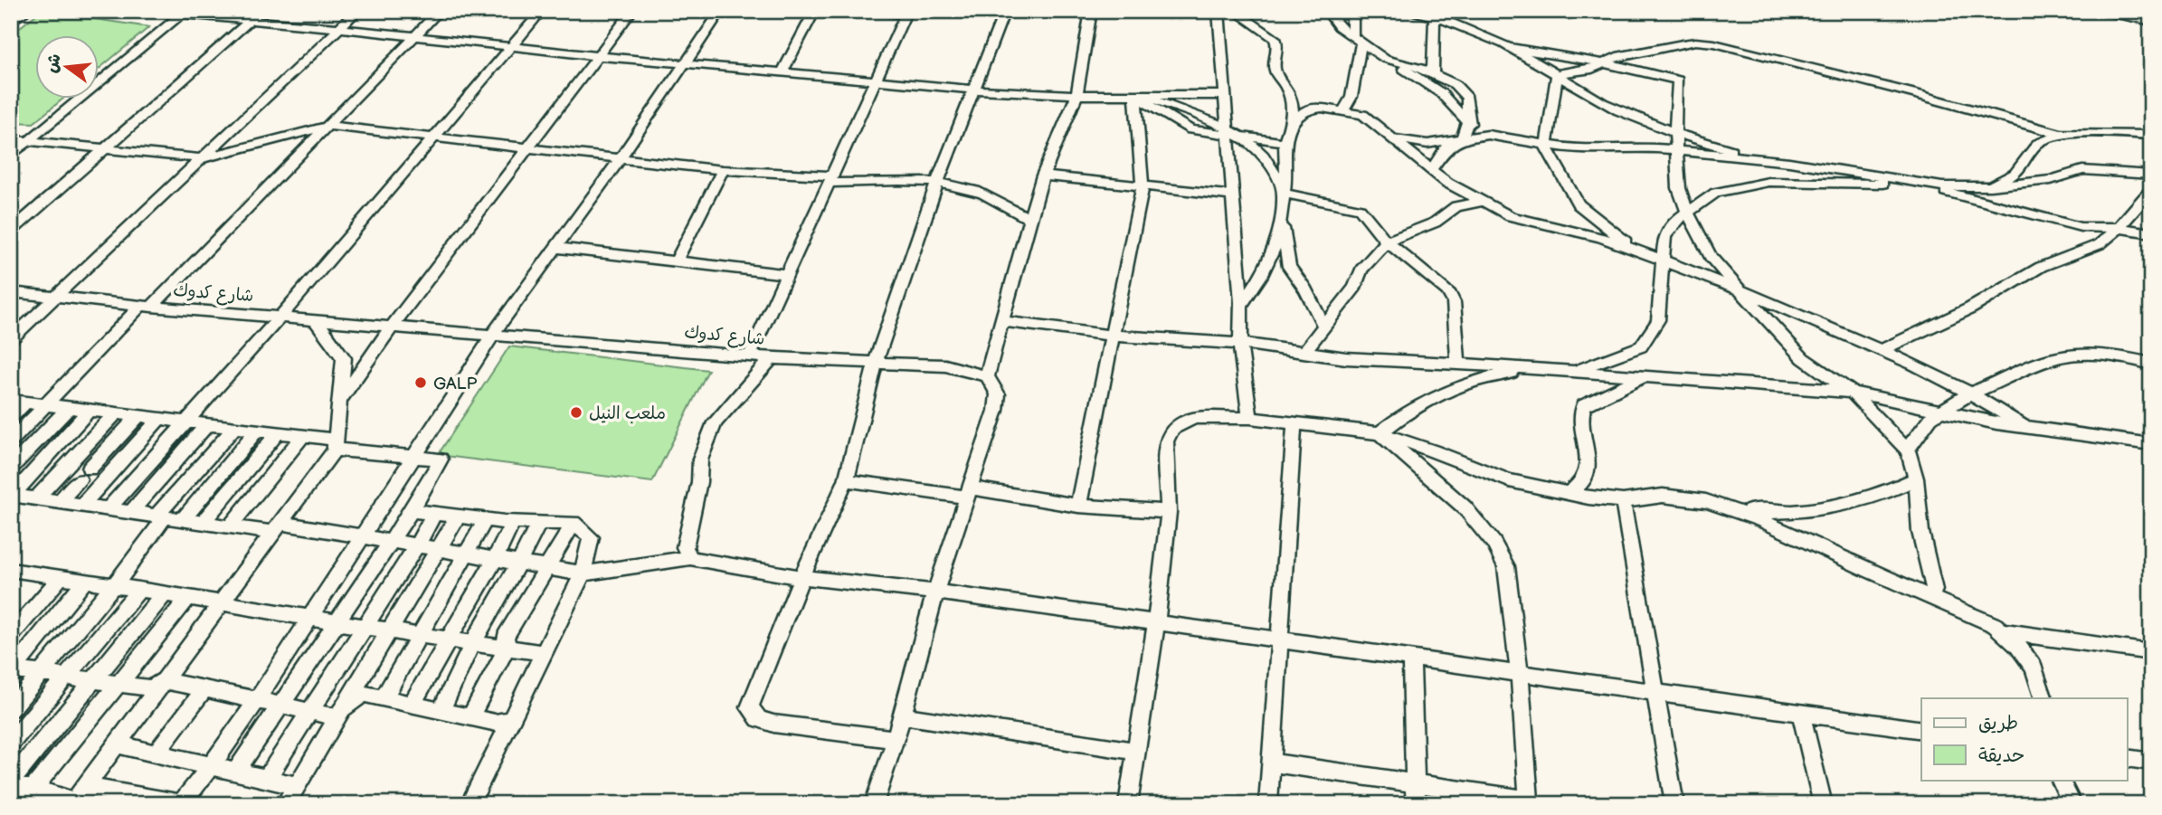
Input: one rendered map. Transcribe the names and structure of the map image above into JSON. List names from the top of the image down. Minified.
{"streets":{"street":["شارع كدوك"]},"places":["GALP","ملعب النيل"],"legend":["طريق","حديقة"],"north":"left"}
